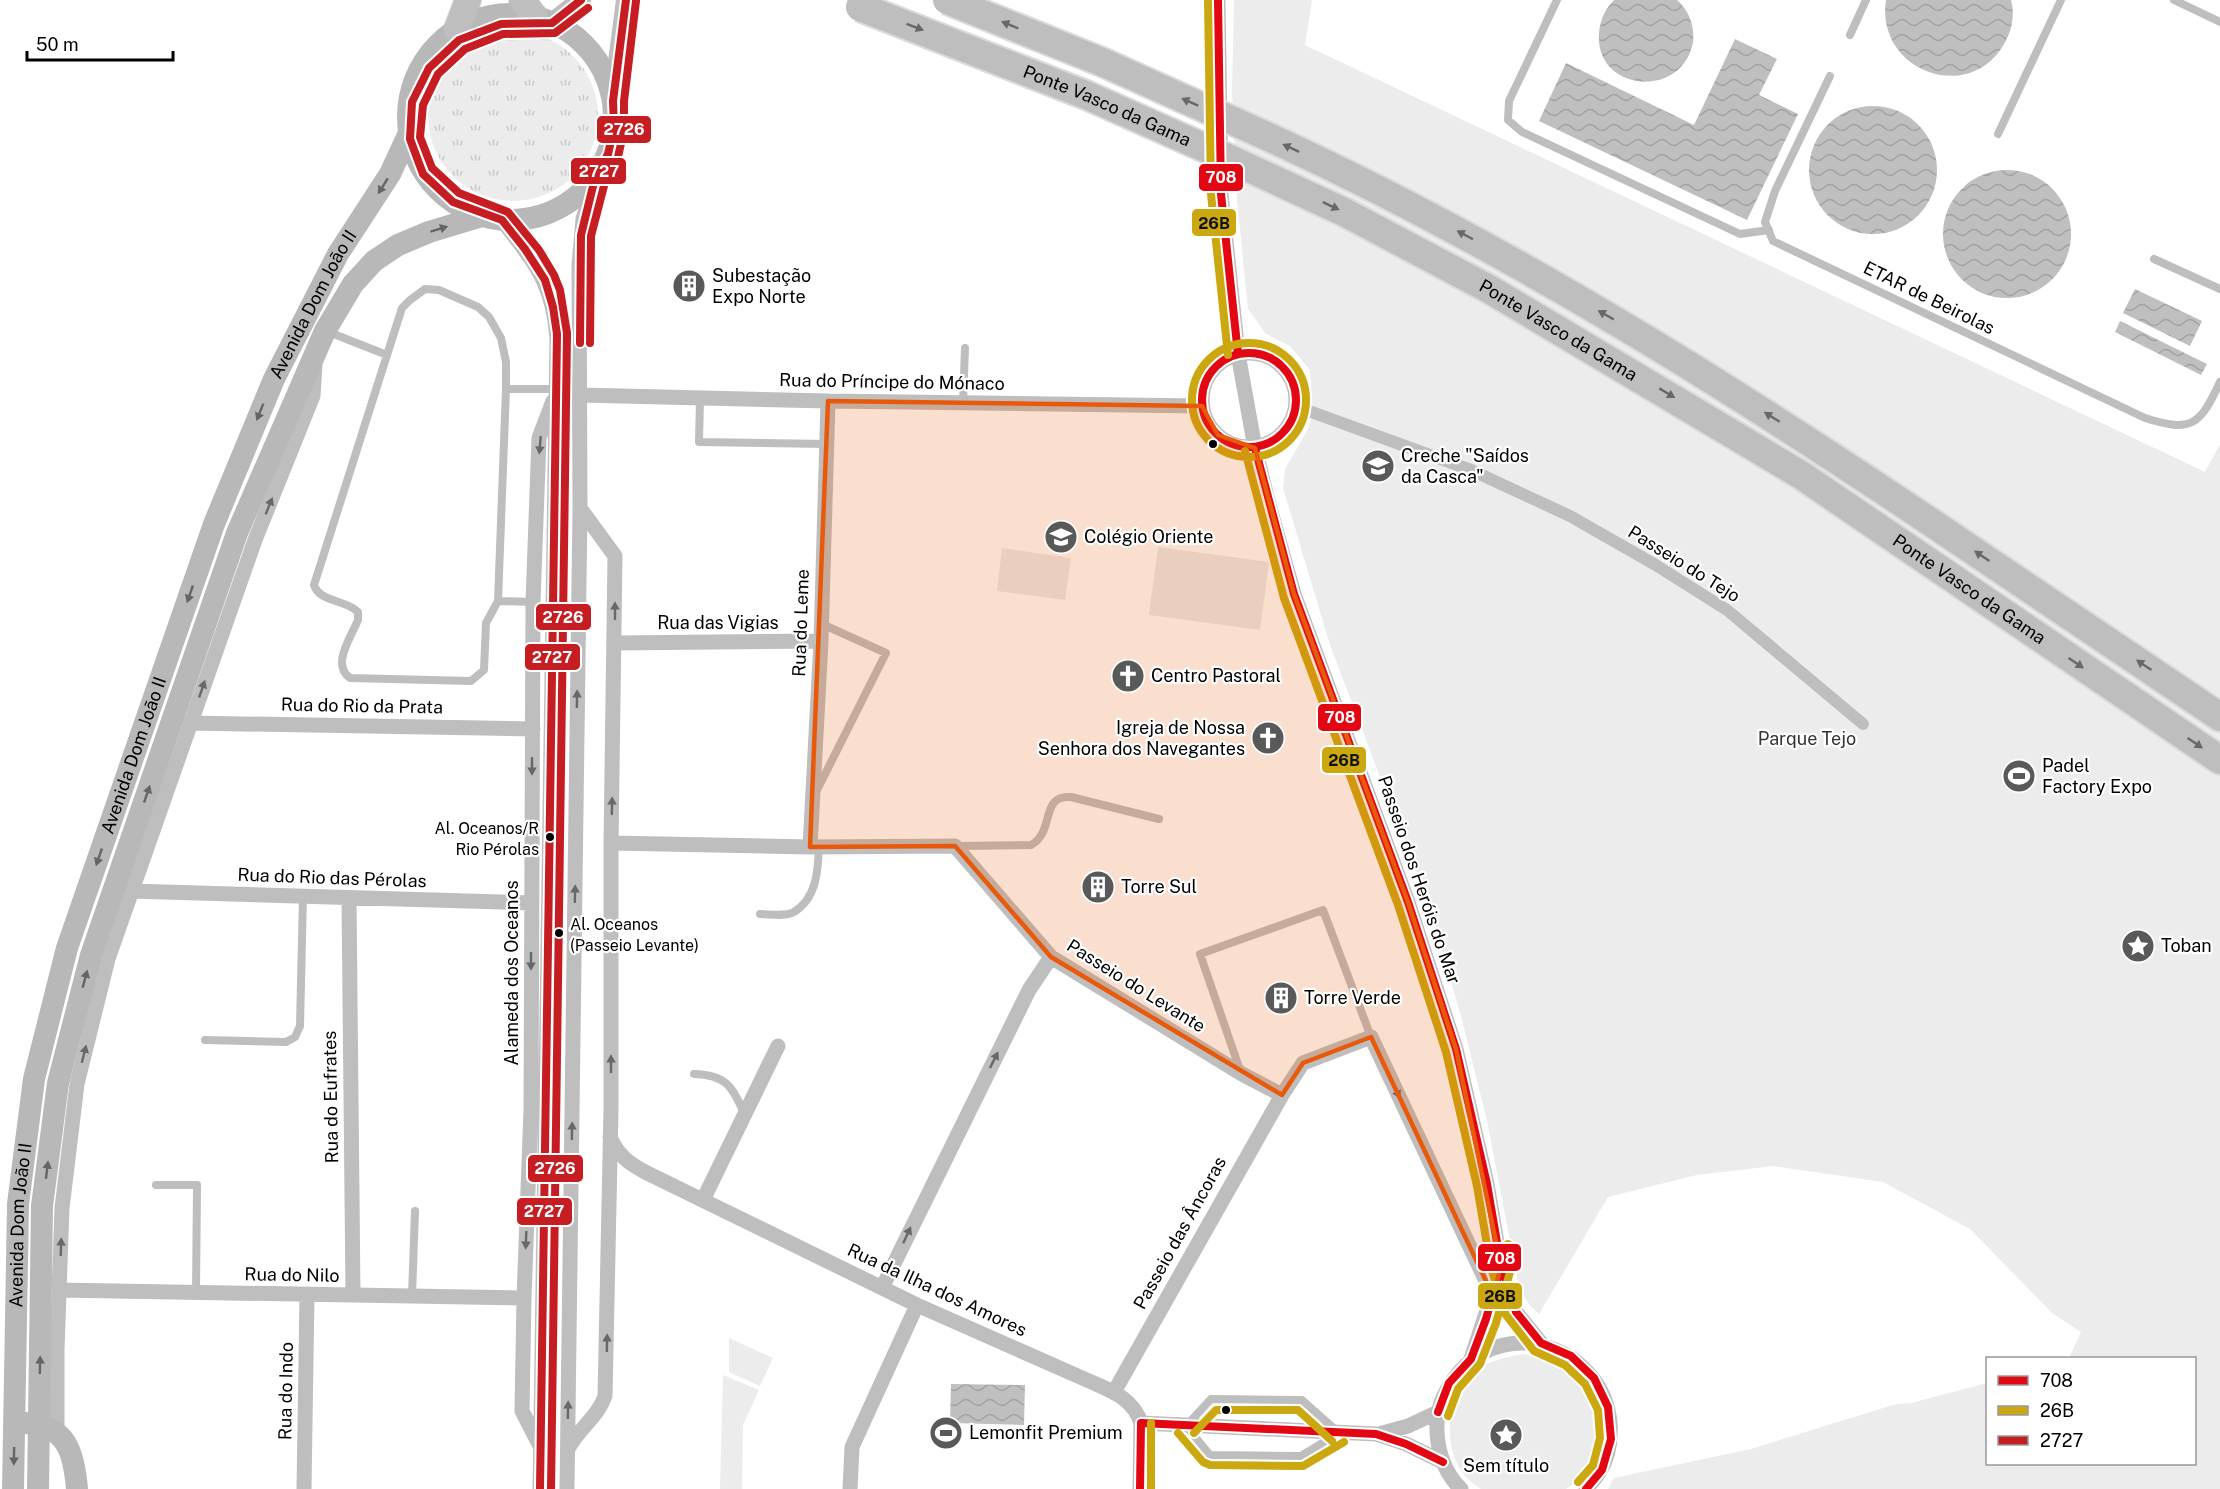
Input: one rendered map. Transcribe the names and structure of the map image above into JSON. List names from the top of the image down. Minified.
{"streets":{"highway":["Ponte Vasco da Gama"],"main road":["Avenida Dom João II"],"street":["Rua do Príncipe do Mónaco","Passeio do Tejo","Rua das Vigias","Rua do Leme","Rua do Rio da Prata","Rua do Rio das Pérolas","Passeio dos Heróis do Mar","Alameda dos Oceanos","Passeio do Levante","Rua do Eufrates","Passeio das Âncoras","Rua do Nilo","Rua da Ilha dos Amores","Rua do Indo"],"lane":["ETAR de Beirolas"]},"crossings":[["Avenida Dom João II","Alameda dos Oceanos"],["Rua do Príncipe do Mónaco","Rua do Leme"],["Rua das Vigias","Rua do Leme"],["Rua do Rio da Prata","Alameda dos Oceanos"],["Rua do Rio das Pérolas","Alameda dos Oceanos"],["Rua do Rio das Pérolas","Rua do Eufrates"],["Alameda dos Oceanos","Rua do Nilo"],["Passeio do Levante","Passeio das Âncoras"],["Rua do Eufrates","Rua do Nilo"],["Passeio das Âncoras","Rua da Ilha dos Amores"],["Rua do Nilo","Rua do Indo"]],"parks":["Parque Tejo"],"places":{"building":["Subestação Expo Norte","Torre Sul","Torre Verde"],"school or university":["Creche \"Saídos da Casca\"","Colégio Oriente"],"church":["Centro Pastoral","Igreja de Nossa Senhora dos Navegantes"],"sports":["Padel Factory Expo","Lemonfit Premium"],"other":["Al. Oceanos/R Rio Pérolas","Al. Oceanos (Passeio Levante)"],"place":["Toban","Sem título"]},"lines":["transit line 708","transit line 26B","transit line 2727","transit line 2726"],"legend":["708","26B","2727"],"scale_bar":"50 m"}
